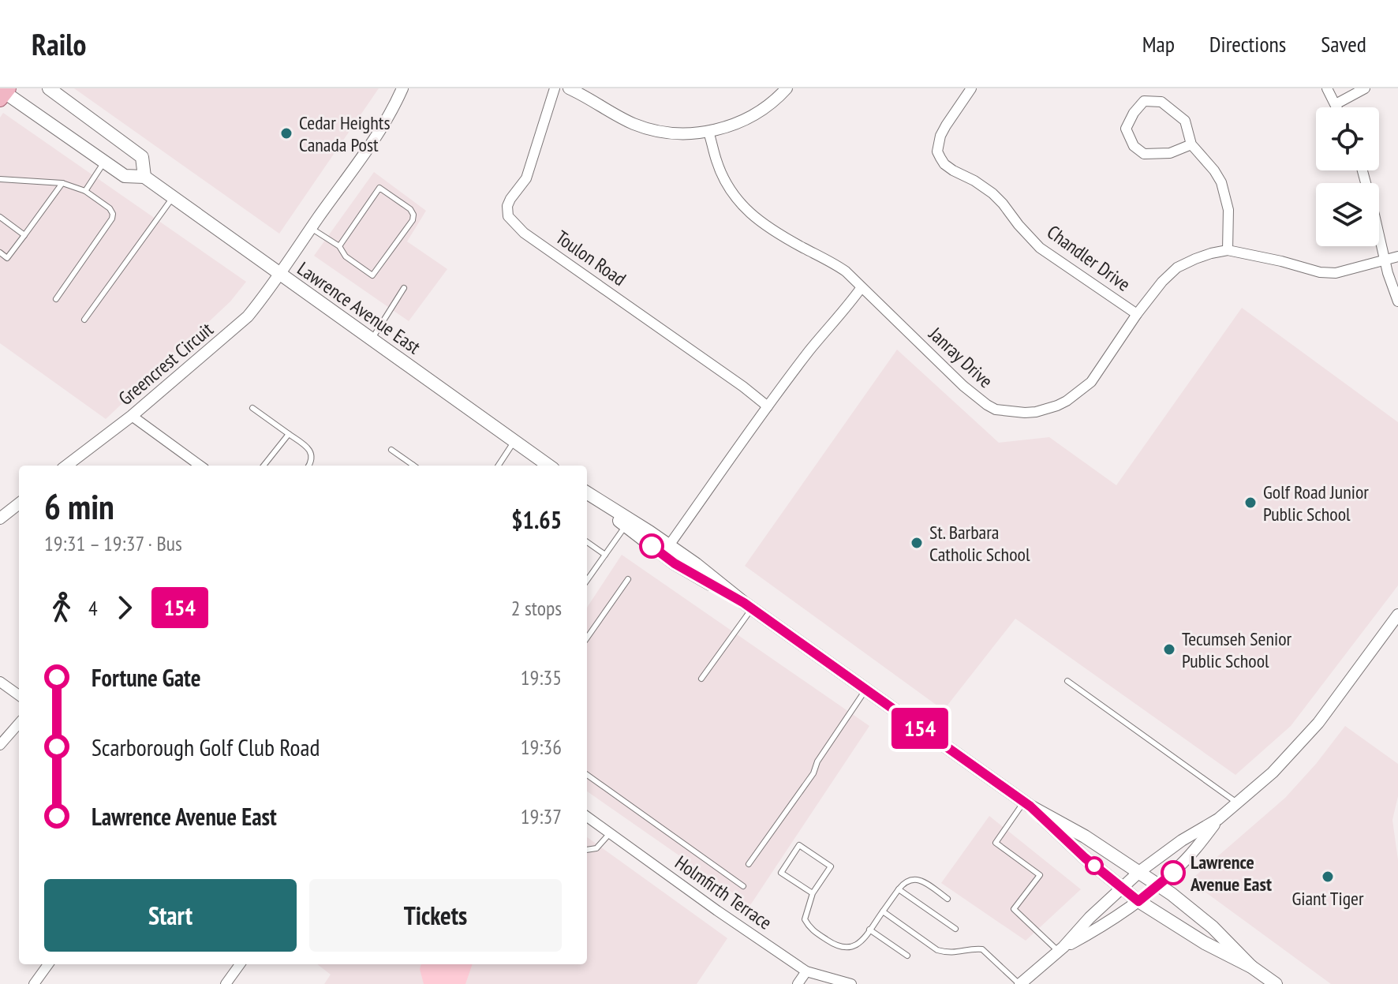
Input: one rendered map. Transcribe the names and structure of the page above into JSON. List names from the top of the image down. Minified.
{"streets":{"main road":["Lawrence Avenue East"],"street":["Toulon Road","Chandler Drive","Janray Drive","Greencrest Circuit","Holmfirth Terrace"]},"crossings":[["Chandler Drive","Janray Drive"],["Lawrence Avenue East","Greencrest Circuit"]],"places":["Cedar Heights Canada Post","Golf Road Junior Public School","St. Barbara Catholic School","Tecumseh Senior Public School","Lawrence Avenue East","Giant Tiger"],"lines":["bus line 154"],"page":{"header":"Railo","nav":["Map","Directions","Saved"],"on_map":"154","heading":["6 min","19:31 – 19:37 · Bus","$1.65"],"legs":["4","154","2 stops"],"list":[{"name":"Fortune Gate","value":"19:35"},{"name":"Scarborough Golf Club Road","value":"19:36"},{"name":"Lawrence Avenue East","value":"19:37"}],"buttons":["Start","Tickets"]}}
